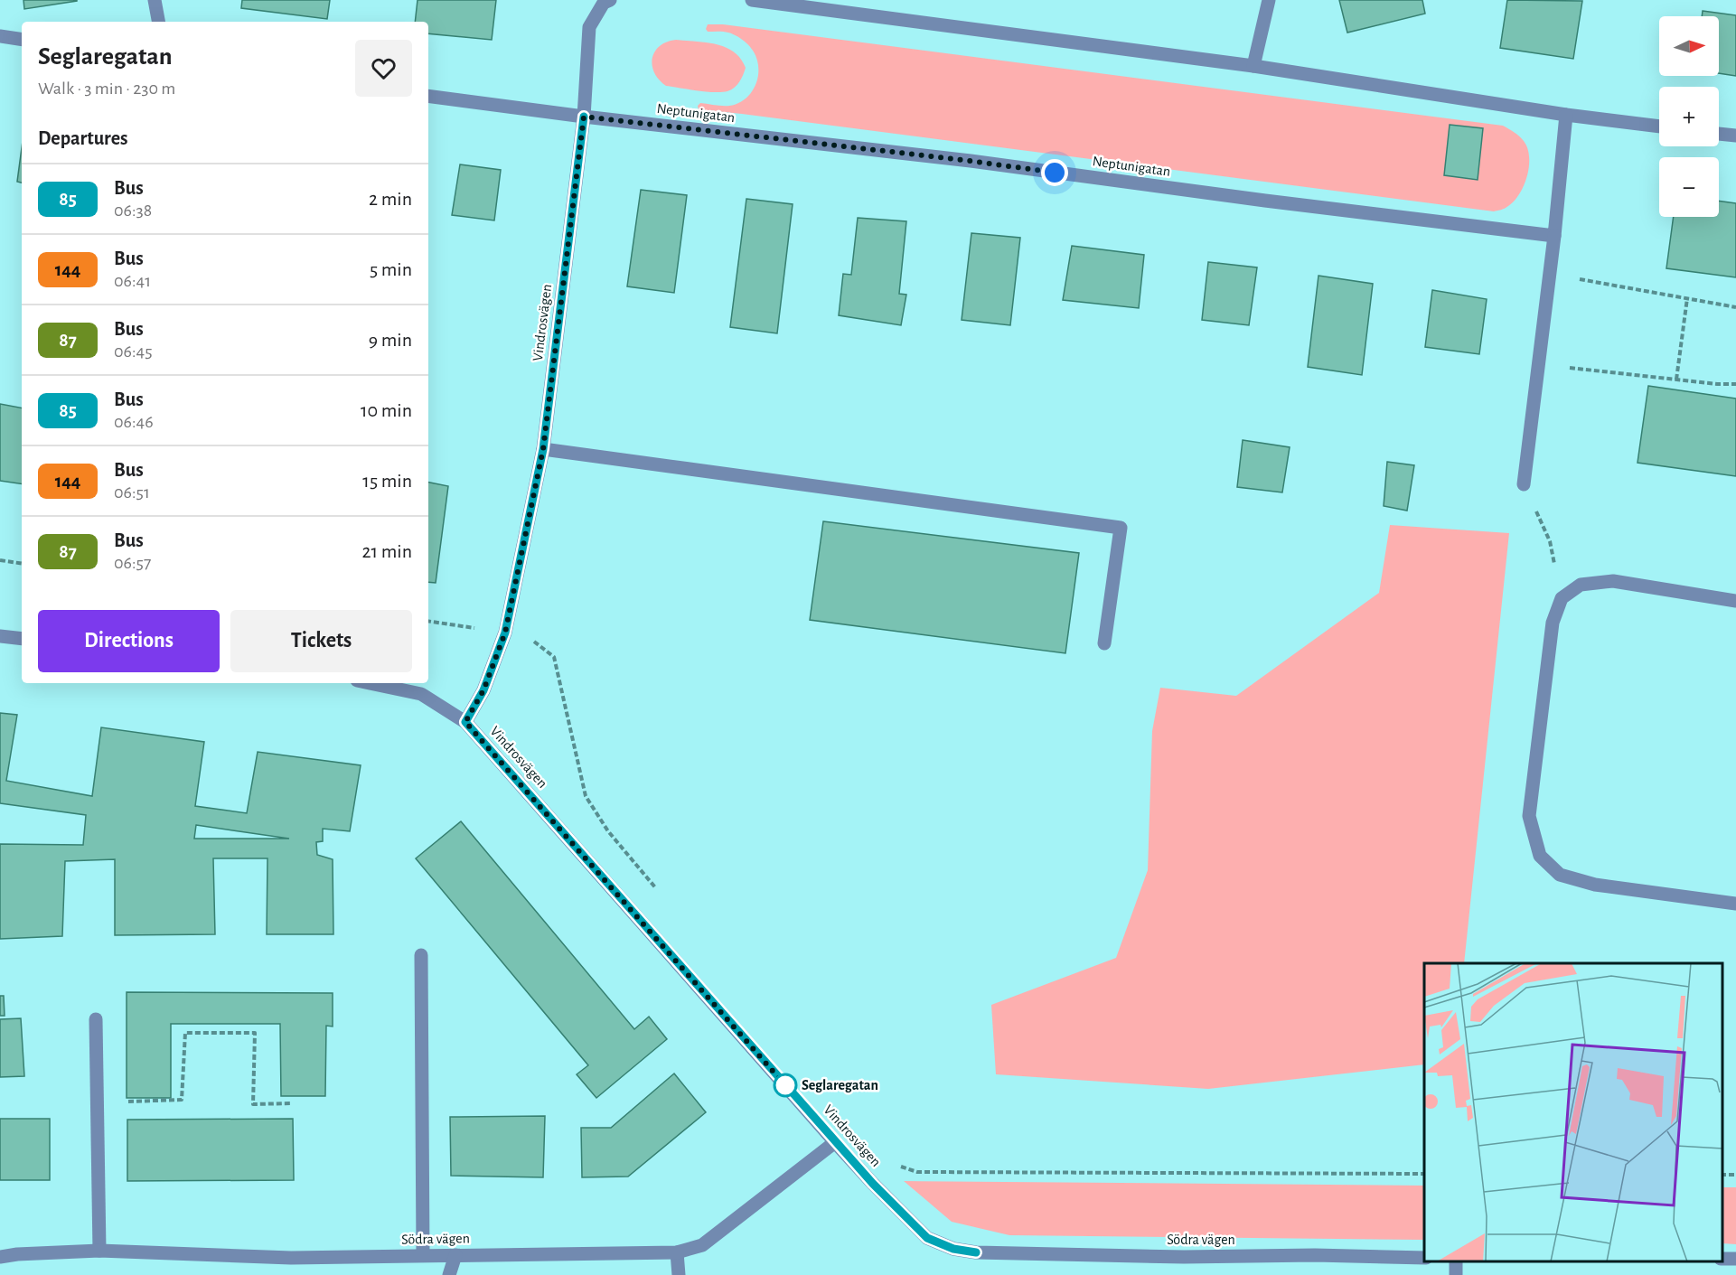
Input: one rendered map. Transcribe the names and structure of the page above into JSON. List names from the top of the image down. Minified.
{"streets":{"street":["Neptunigatan","Vindrosvägen","Södra vägen"]},"crossings":[["Neptunigatan","Vindrosvägen"],["Vindrosvägen","Södra vägen"]],"places":["Seglaregatan"],"lines":["bus line 85"],"north":"right","page":{"map_buttons":["+","−"],"heading":[["Seglaregatan","Walk · 3 min · 230 m"],"Departures"],"list":[{"mark":"85","name":"Bus","note":"06:38","value":"2 min"},{"mark":"144","name":"Bus","note":"06:41","value":"5 min"},{"mark":"87","name":"Bus","note":"06:45","value":"9 min"},{"mark":"85","name":"Bus","note":"06:46","value":"10 min"},{"mark":"144","name":"Bus","note":"06:51","value":"15 min"},{"mark":"87","name":"Bus","note":"06:57","value":"21 min"}],"buttons":["Directions","Tickets"]}}
